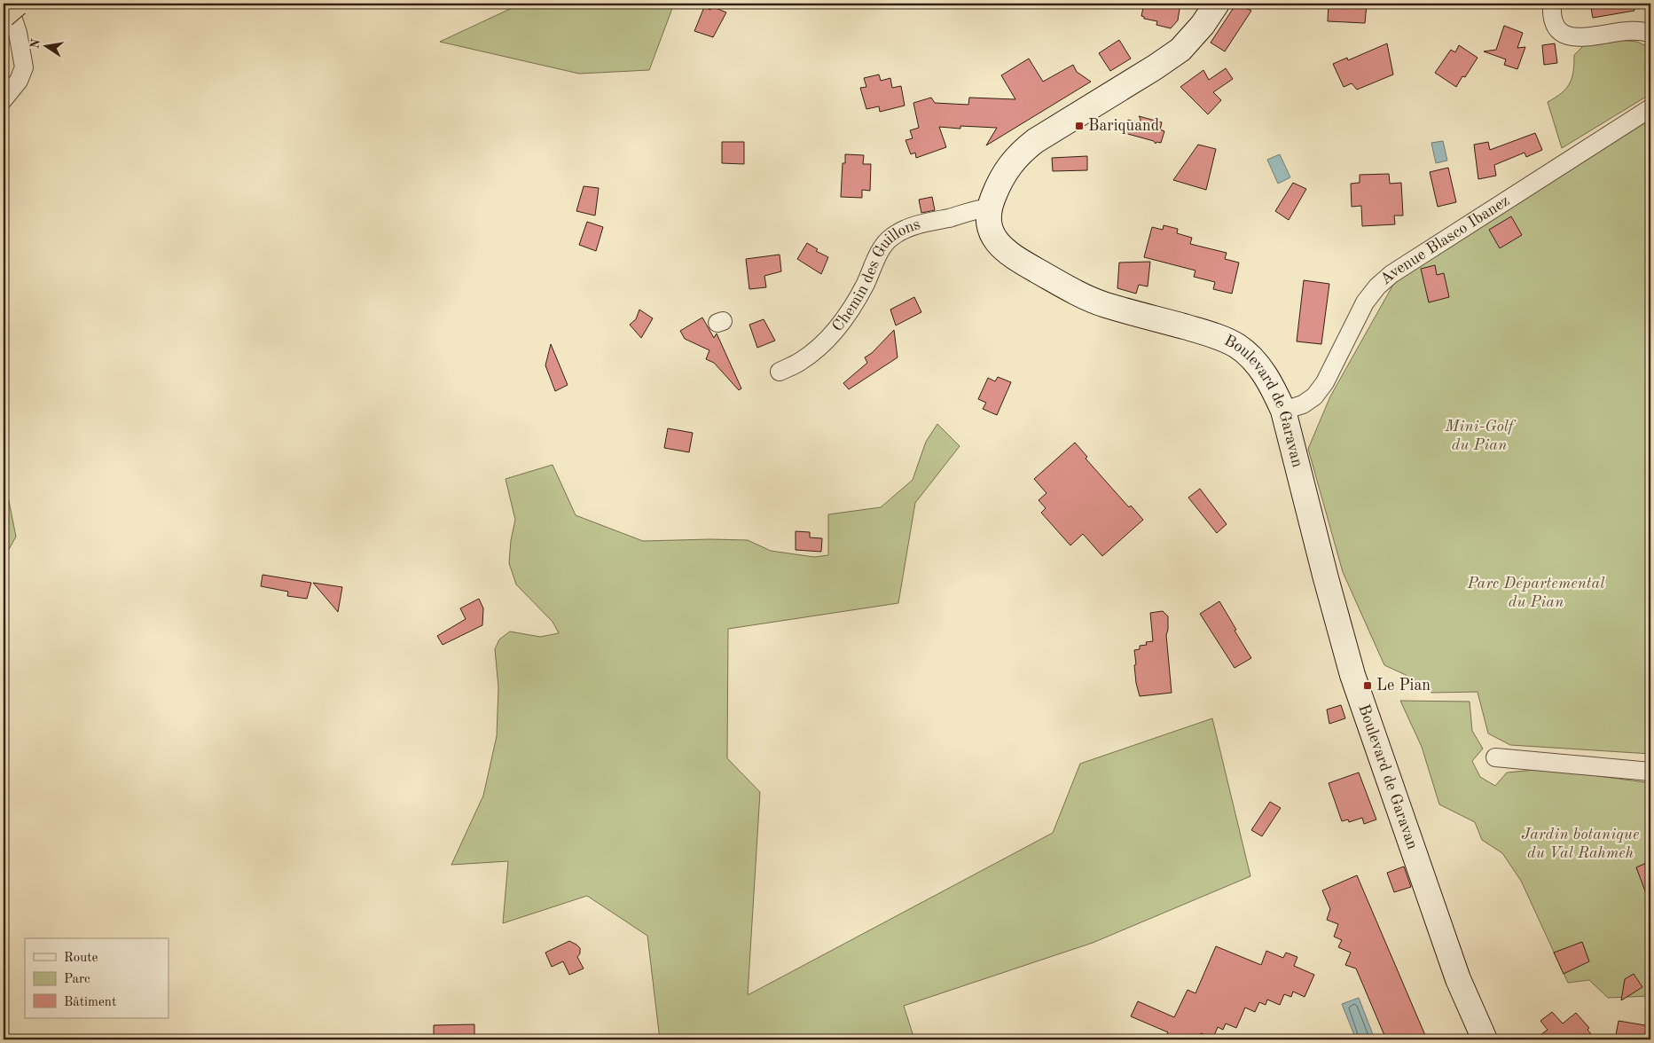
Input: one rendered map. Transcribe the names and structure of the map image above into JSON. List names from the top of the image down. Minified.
{"streets":{"street":["Avenue Blasco Ibanez","Chemin des Guillons","Boulevard de Garavan"]},"crossings":[["Avenue Blasco Ibanez","Boulevard de Garavan"],["Chemin des Guillons","Boulevard de Garavan"]],"parks":["Mini-Golf du Pian","Parc Départemental du Pian","Jardin botanique du Val Rahmeh"],"places":{"transit":["Bariquand","Le Pian"]},"legend":["Route","Parc","Bâtiment"],"north":"left"}
